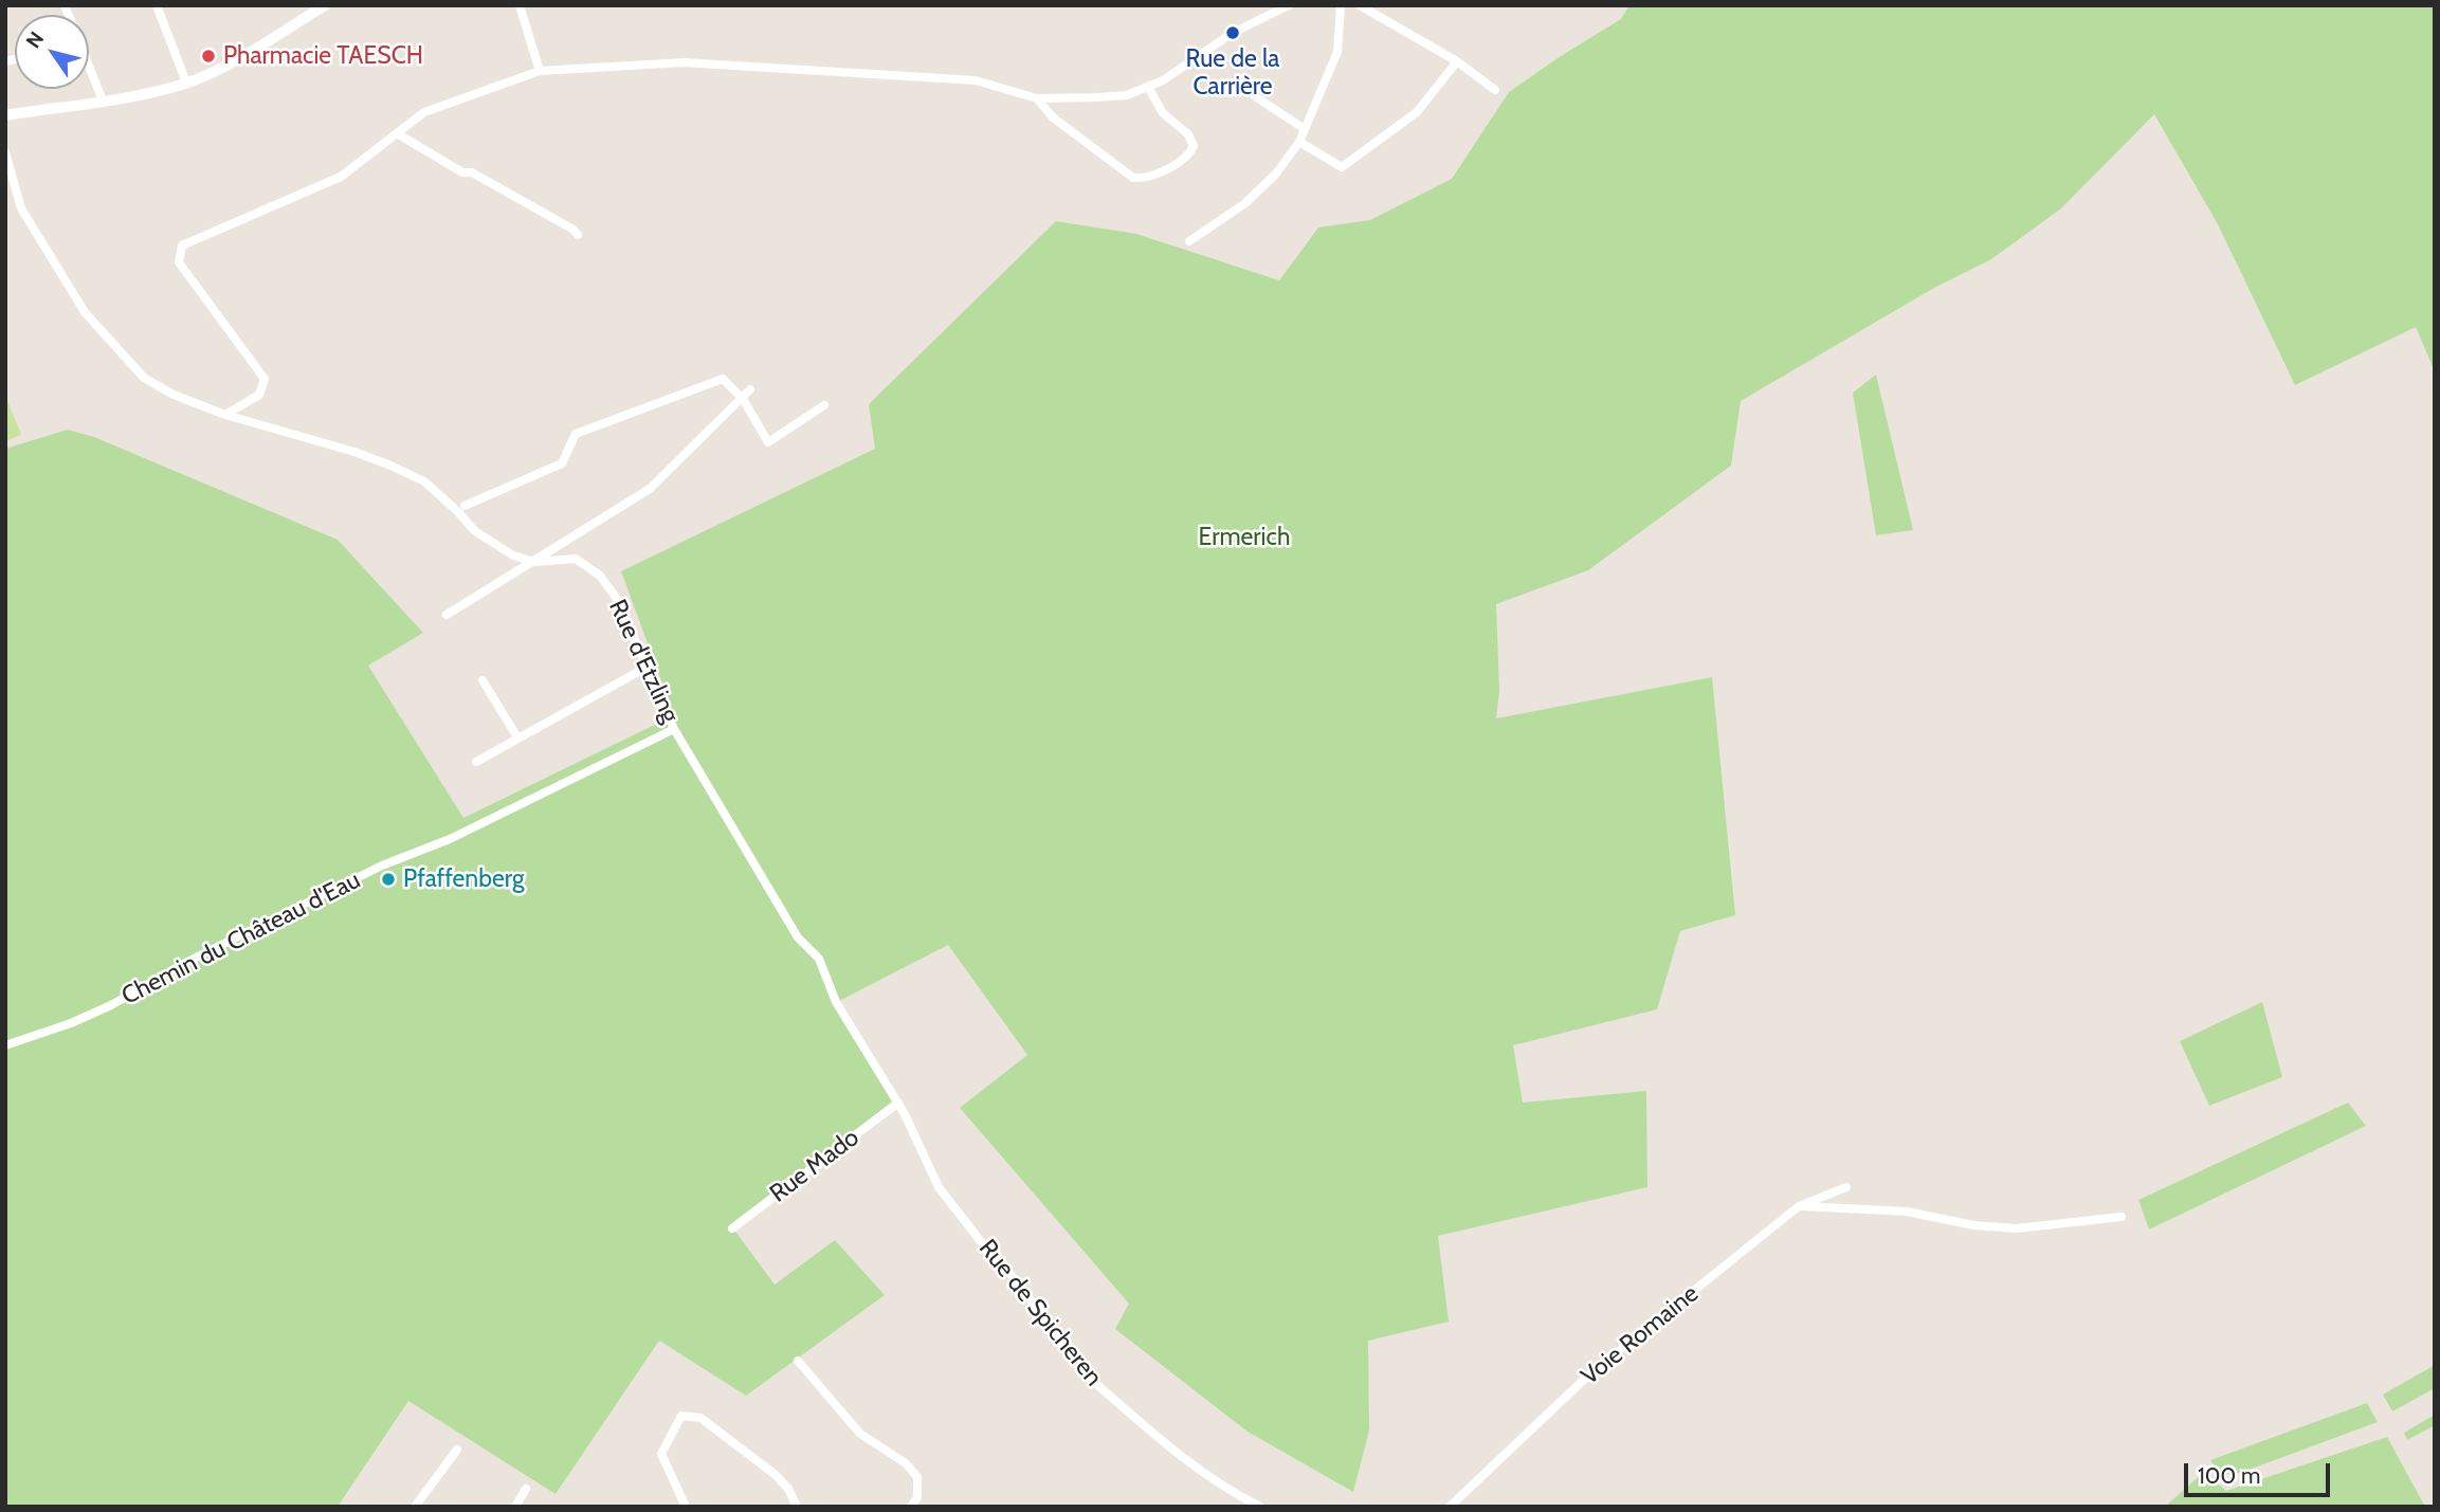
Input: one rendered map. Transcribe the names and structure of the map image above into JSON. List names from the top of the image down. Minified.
{"streets":{"street":["Rue d'Etzling","Chemin du Château d'Eau","Rue Mado","Rue de Spicheren","Voie Romaine"]},"crossings":[["Rue d'Etzling","Chemin du Château d'Eau"],["Rue d'Etzling","Rue Mado"],["Rue d'Etzling","Rue de Spicheren"]],"parks":["Ermerich"],"places":["Rue de la Carrière","Pharmacie TAESCH","Pfaffenberg"],"scale_bar":"100 m","north":"top left"}
